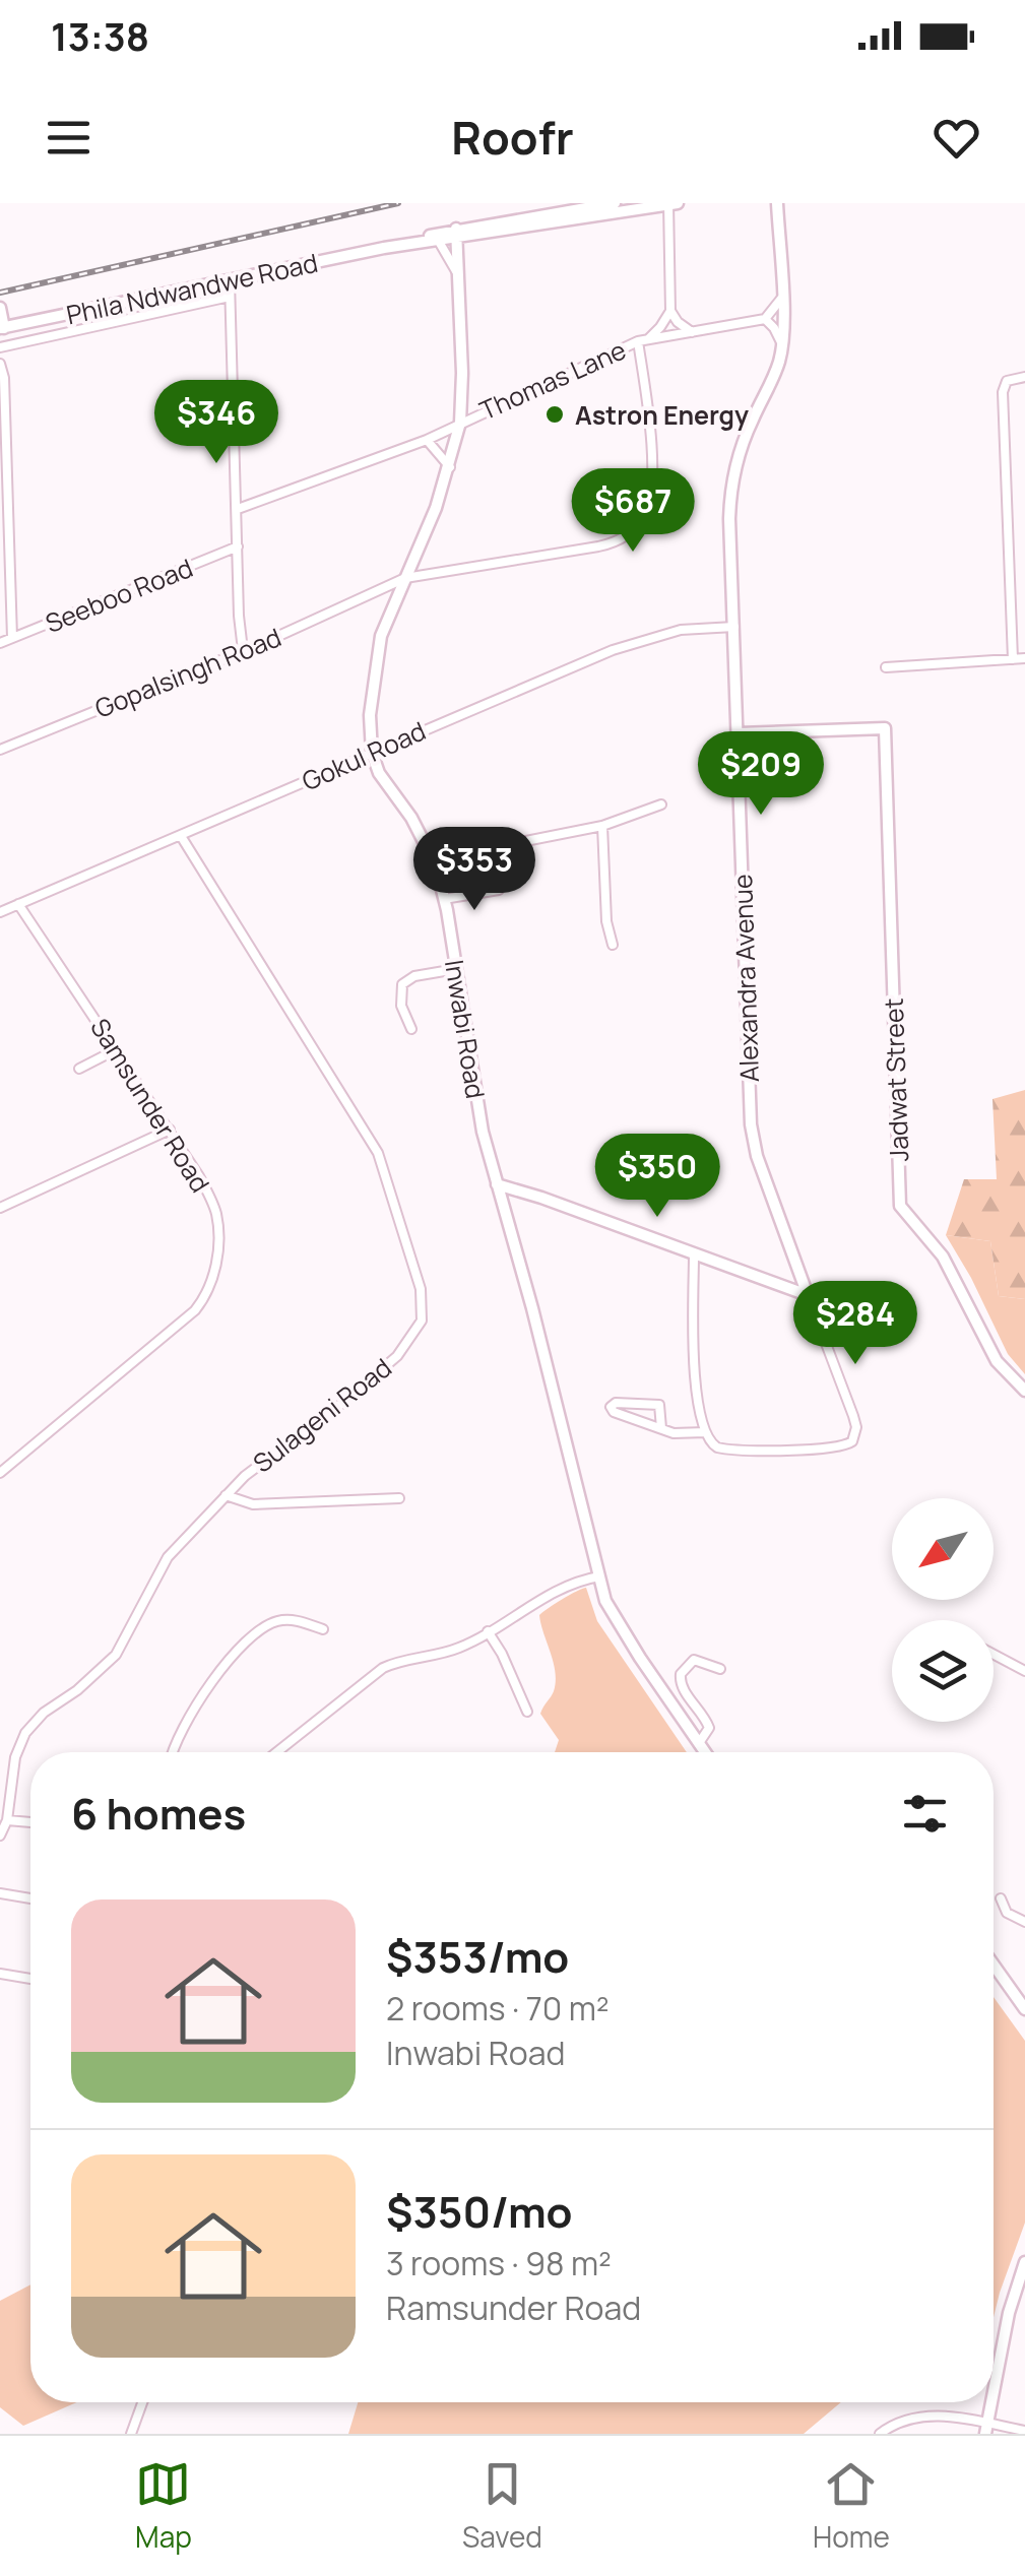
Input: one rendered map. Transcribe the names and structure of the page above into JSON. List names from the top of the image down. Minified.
{"streets":{"street":["Phila Ndwandwe Road","Thomas Lane","Seeboo Road","Gopalsingh Road","Gokul Road","Alexandra Avenue","Inwabi Road","Jadwat Street","Samsunder Road","Sulageni Road"]},"crossings":[["Phila Ndwandwe Road","Inwabi Road"],["Thomas Lane","Gopalsingh Road"],["Thomas Lane","Inwabi Road"],["Gopalsingh Road","Inwabi Road"],["Gokul Road","Alexandra Avenue"],["Gokul Road","Inwabi Road"],["Gokul Road","Samsunder Road"],["Gokul Road","Sulageni Road"],["Alexandra Avenue","Jadwat Street"]],"places":["Astron Energy"],"north":"bottom left","page":{"status":"13:38","header":"Roofr","price":["$346","$687","$209","$353","$350","$284"],"heading":"6 homes","list":[{"name":"$353/mo","note":"2 rooms · 70 m² · Inwabi Road"},{"name":"$350/mo","note":"3 rooms · 98 m² · Ramsunder Road"}],"tabs":["Map","Saved","Home"]}}
